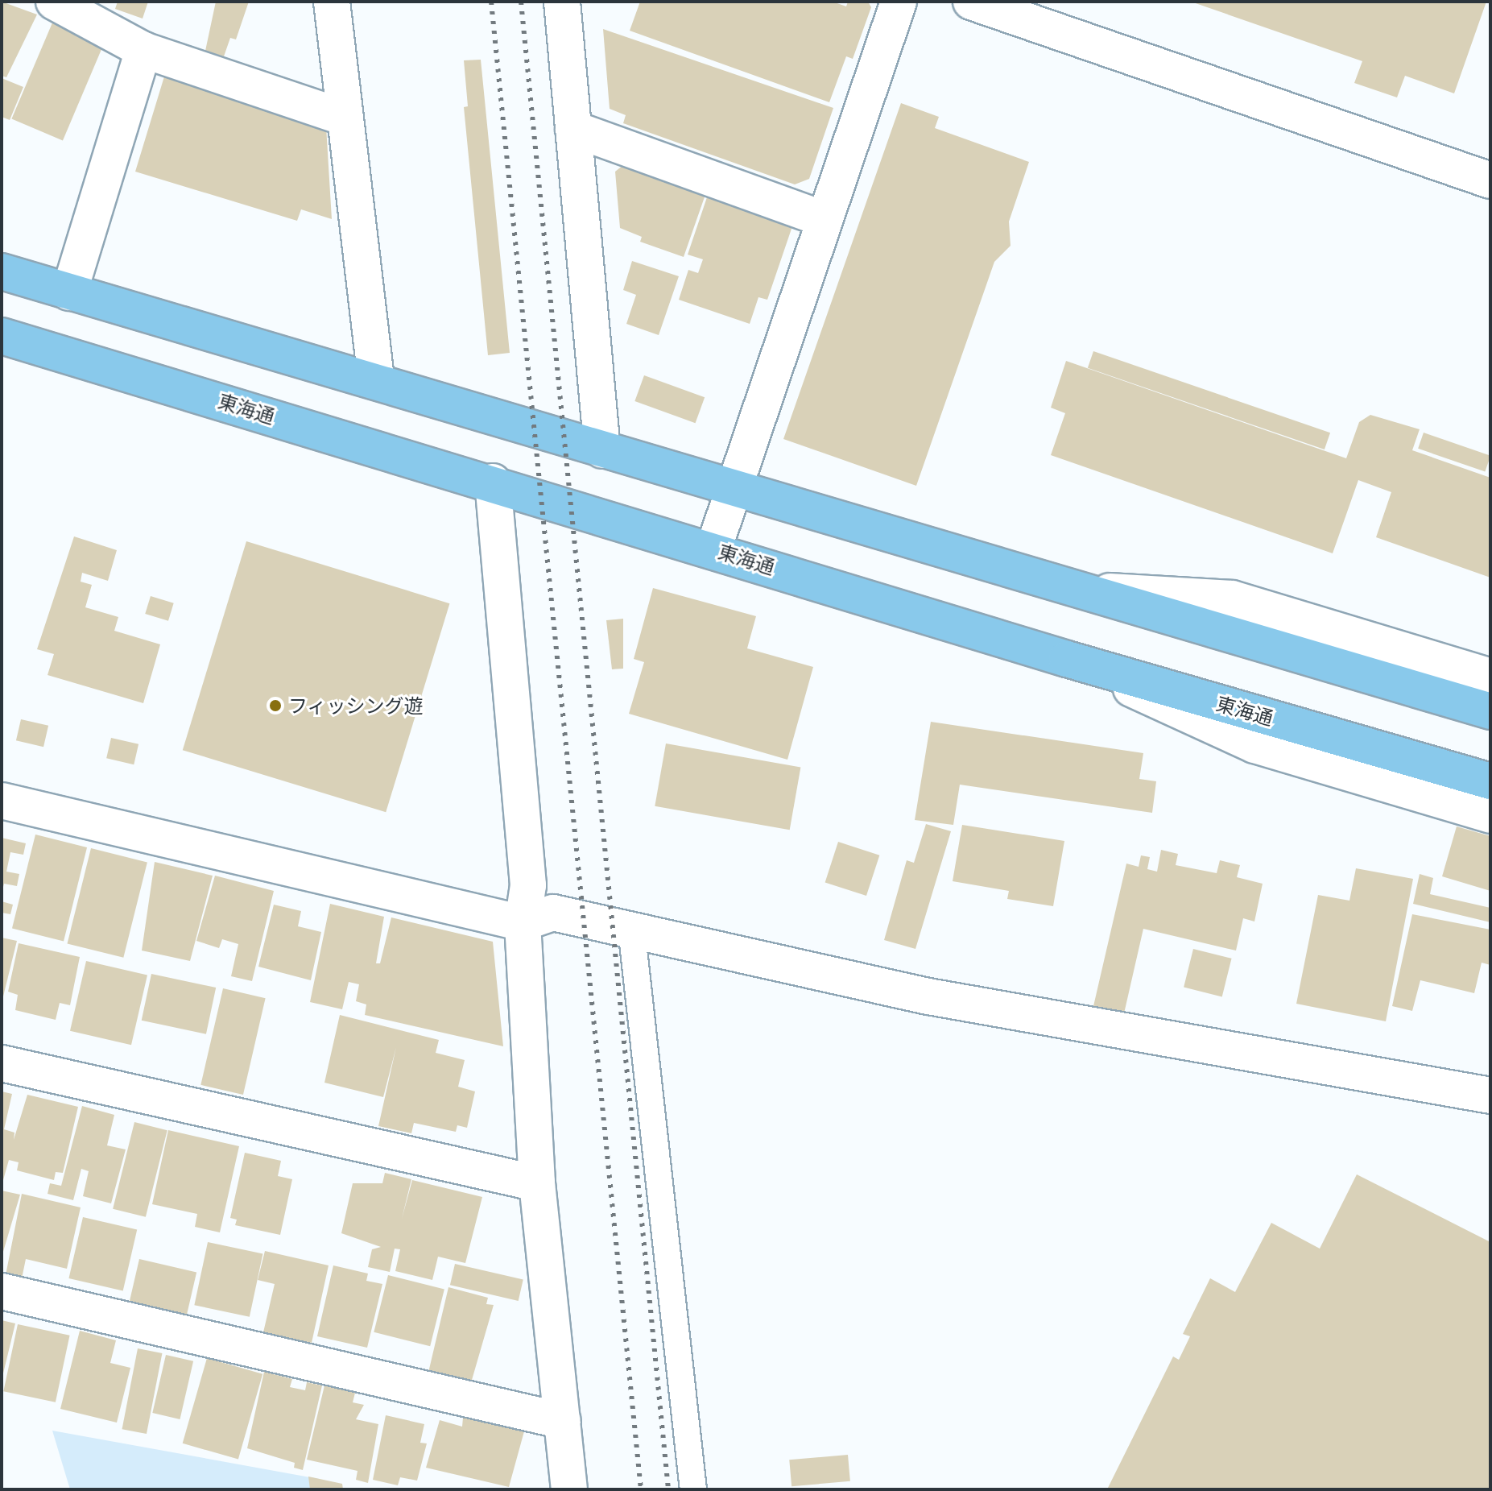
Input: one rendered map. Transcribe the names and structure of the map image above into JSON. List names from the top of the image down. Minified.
{"streets":{"main road":["東海通"]},"places":["フィッシング遊"]}
